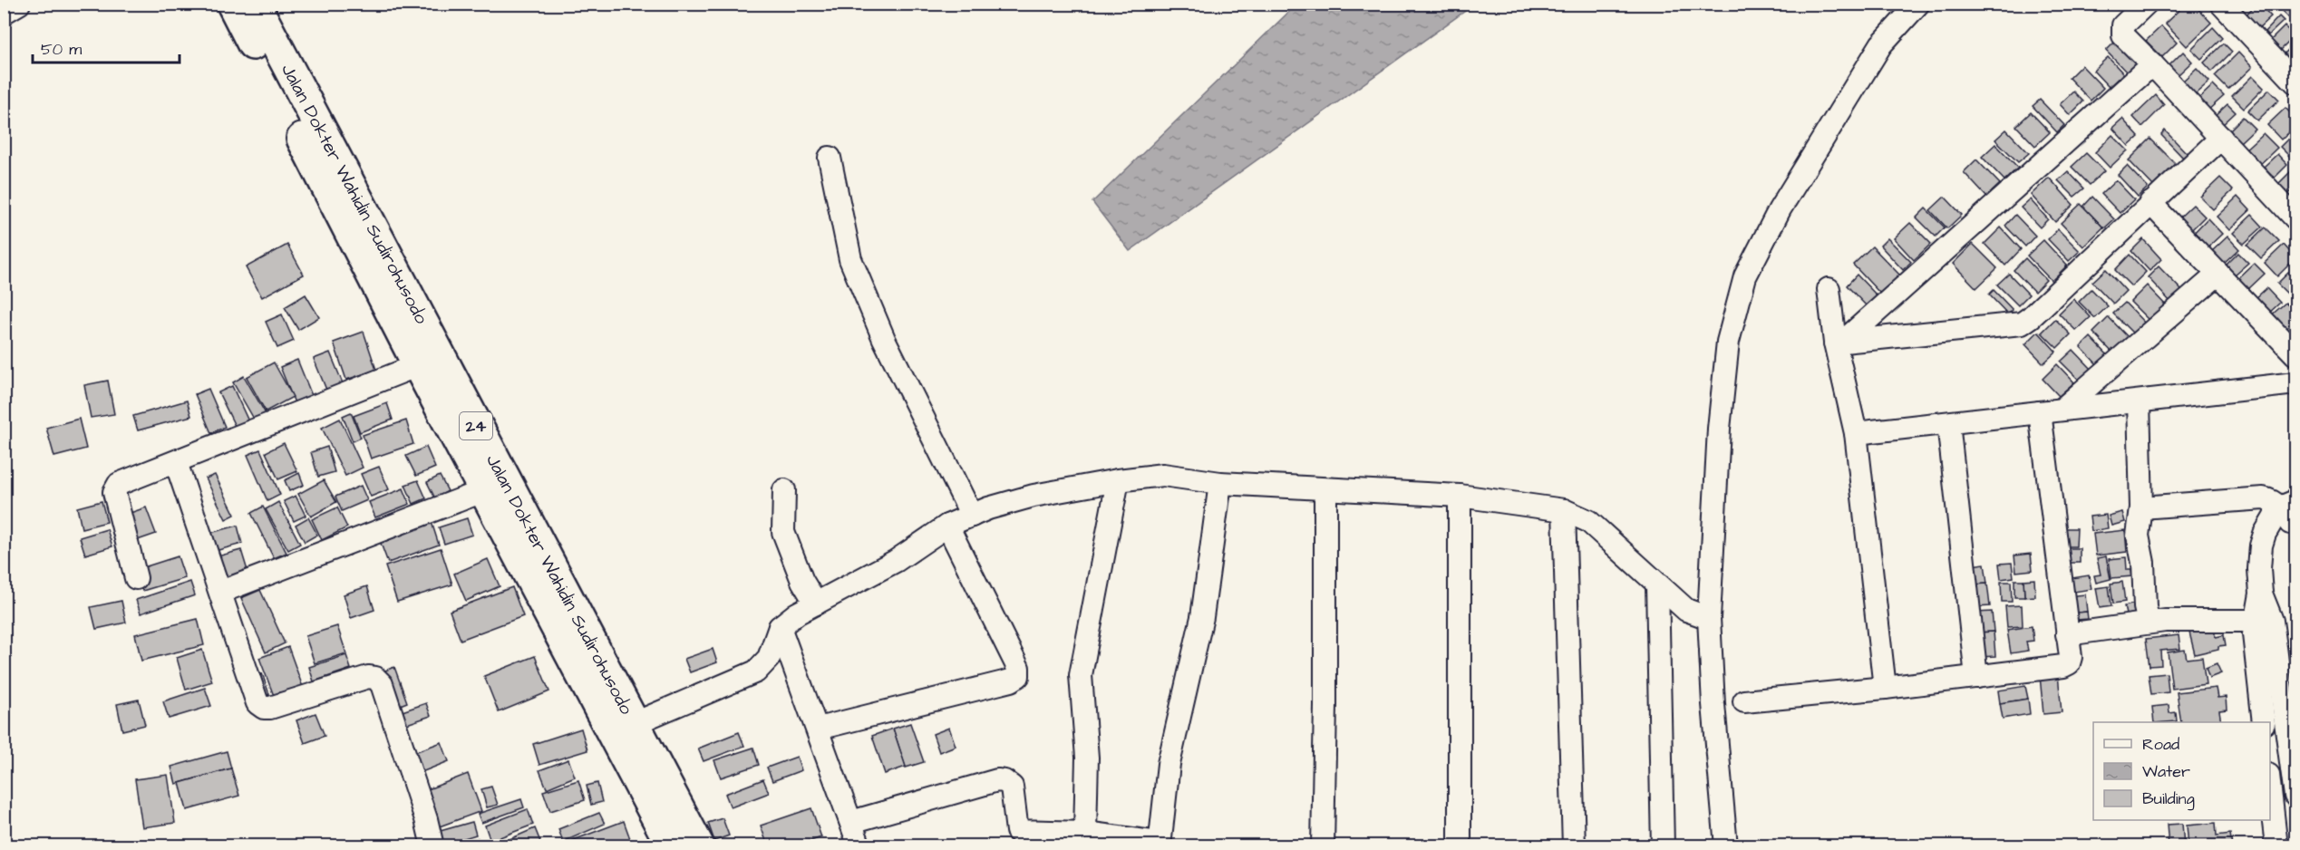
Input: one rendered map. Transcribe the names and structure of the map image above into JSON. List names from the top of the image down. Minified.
{"streets":{"highway":["Jalan Dokter Wahidin Sudirohusodo","24"]},"legend":["Road","Water","Building"],"scale_bar":"50 m"}
